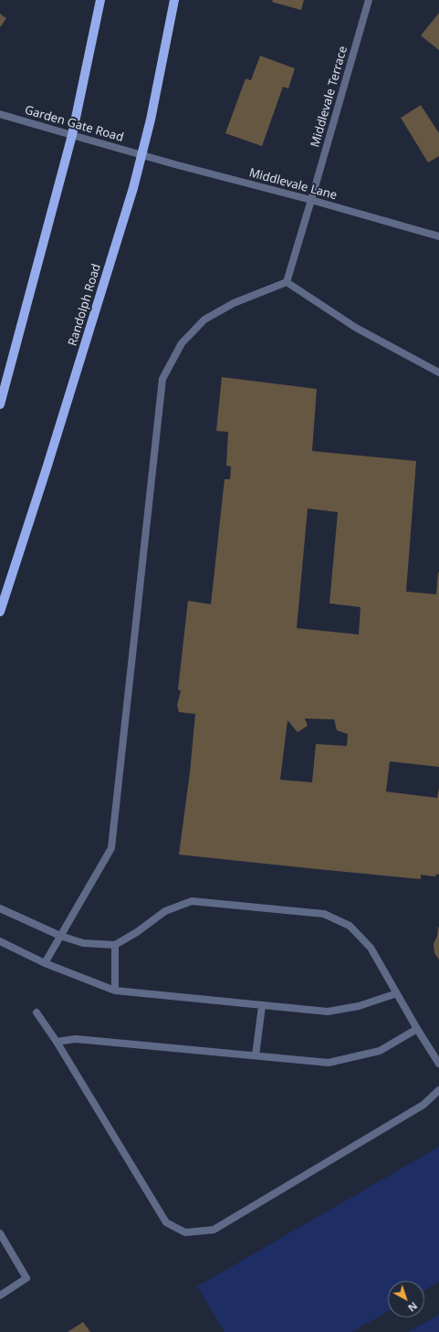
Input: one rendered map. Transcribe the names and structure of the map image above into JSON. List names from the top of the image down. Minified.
{"streets":{"main road":["Randolph Road"],"street":["Middlevale Terrace","Garden Gate Road","Middlevale Lane"]},"crossings":[["Middlevale Terrace","Middlevale Lane"],["Garden Gate Road","Middlevale Lane"],["Garden Gate Road","Randolph Road"],["Middlevale Lane","Randolph Road"]],"north":"bottom right"}
